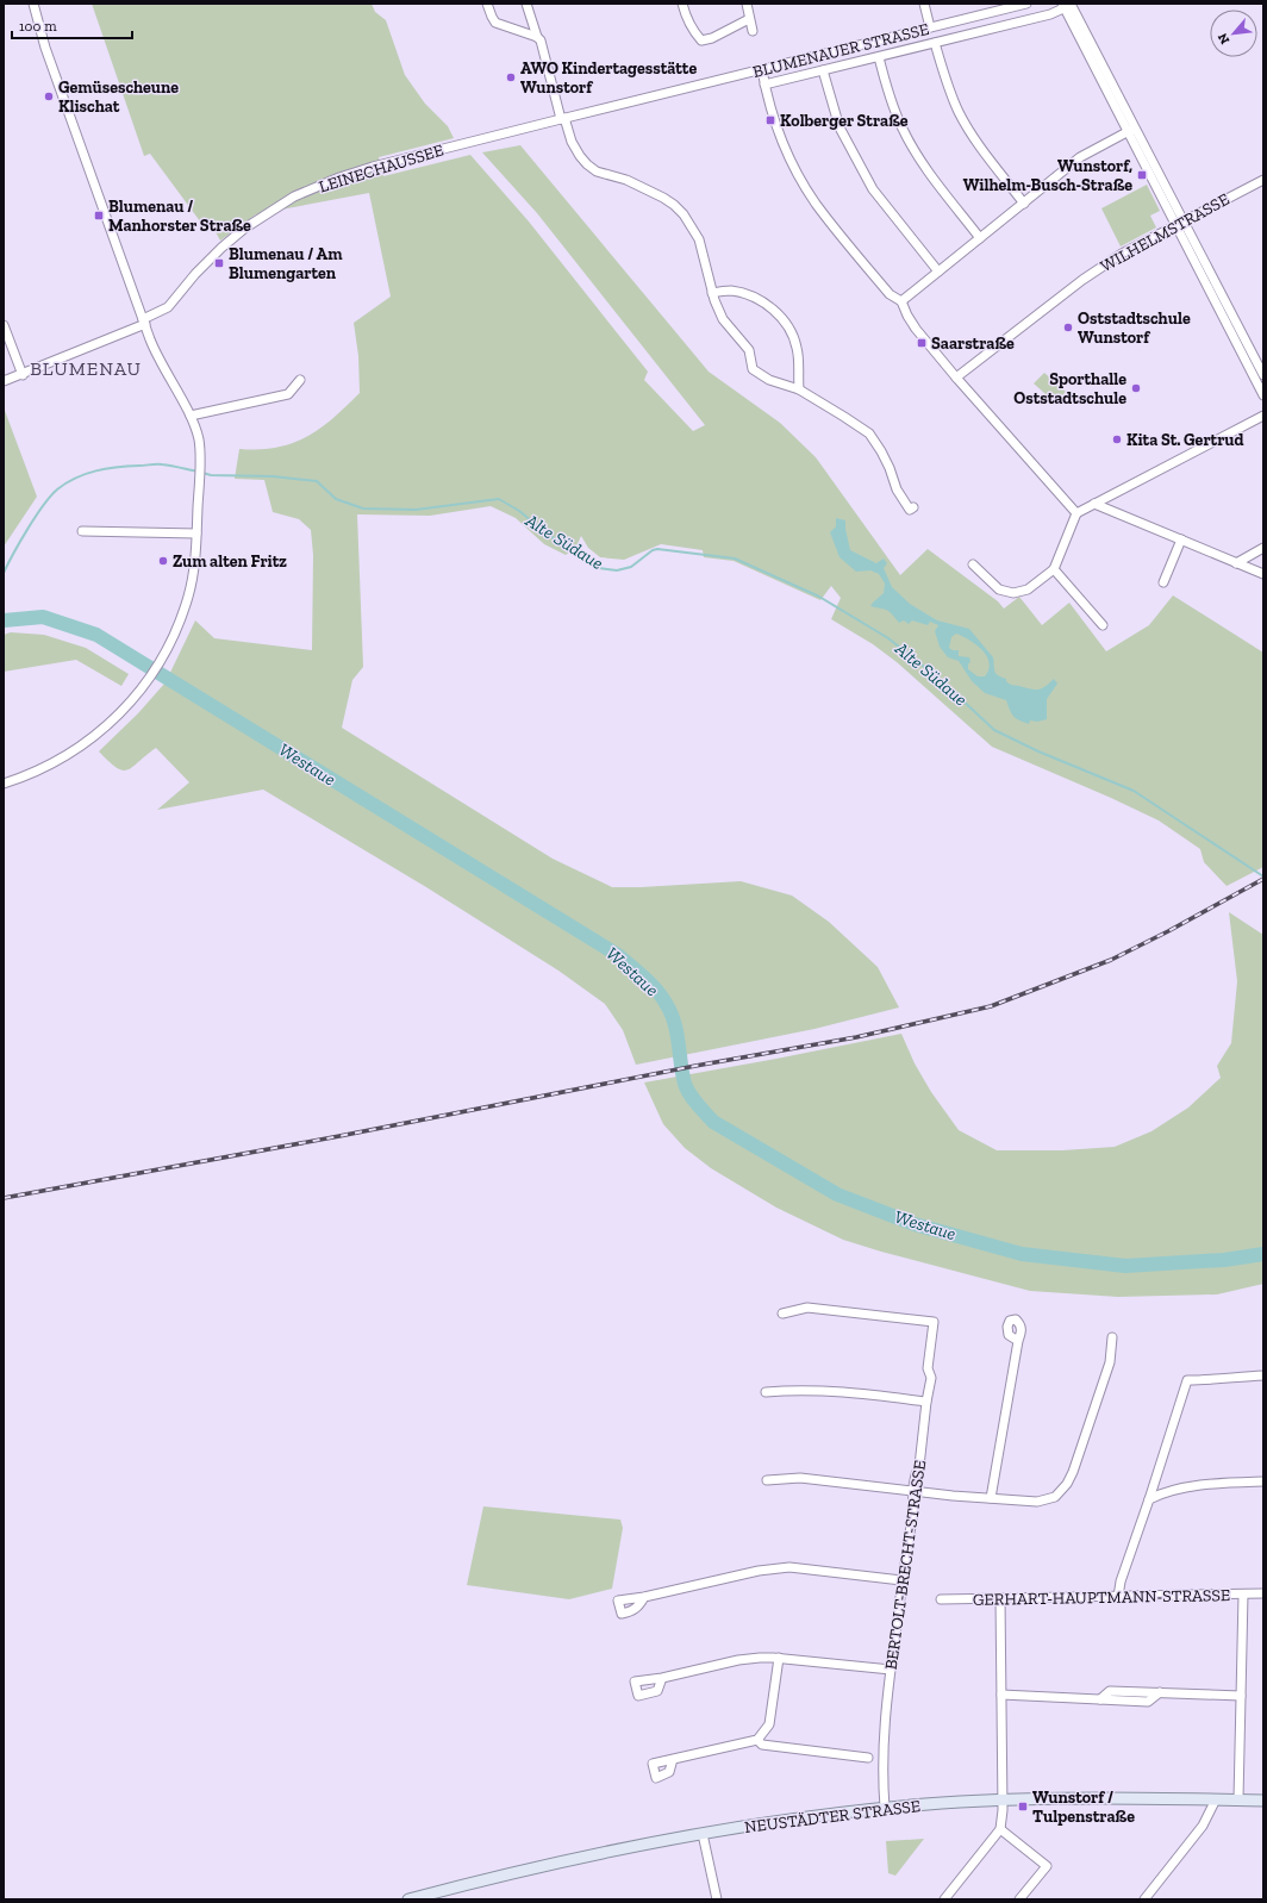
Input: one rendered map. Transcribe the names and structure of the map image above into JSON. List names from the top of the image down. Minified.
{"streets":{"main road":["NEUSTÄDTER STRASSE"],"street":["BLUMENAUER STRASSE","LEINECHAUSSEE","WILHELMSTRASSE","BERTOLT-BRECHT-STRASSE","GERHART-HAUPTMANN-STRASSE"]},"crossings":[["BLUMENAUER STRASSE","LEINECHAUSSEE"],["BERTOLT-BRECHT-STRASSE","NEUSTÄDTER STRASSE"]],"districts":["BLUMENAU"],"water":["Alte Südaue","Westaue"],"places":{"other":["AWO Kindertagesstätte Wunstorf","Gemüsescheune Klischat","Oststadtschule Wunstorf","Sporthalle Oststadtschule","Kita St. Gertrud","Zum alten Fritz"],"transit":["Kolberger Straße","Wunstorf, Wilhelm-Busch-Straße","Blumenau / Manhorster Straße","Blumenau / Am Blumengarten","Saarstraße","Wunstorf / Tulpenstraße"]},"scale_bar":"100 m","north":"bottom left"}
